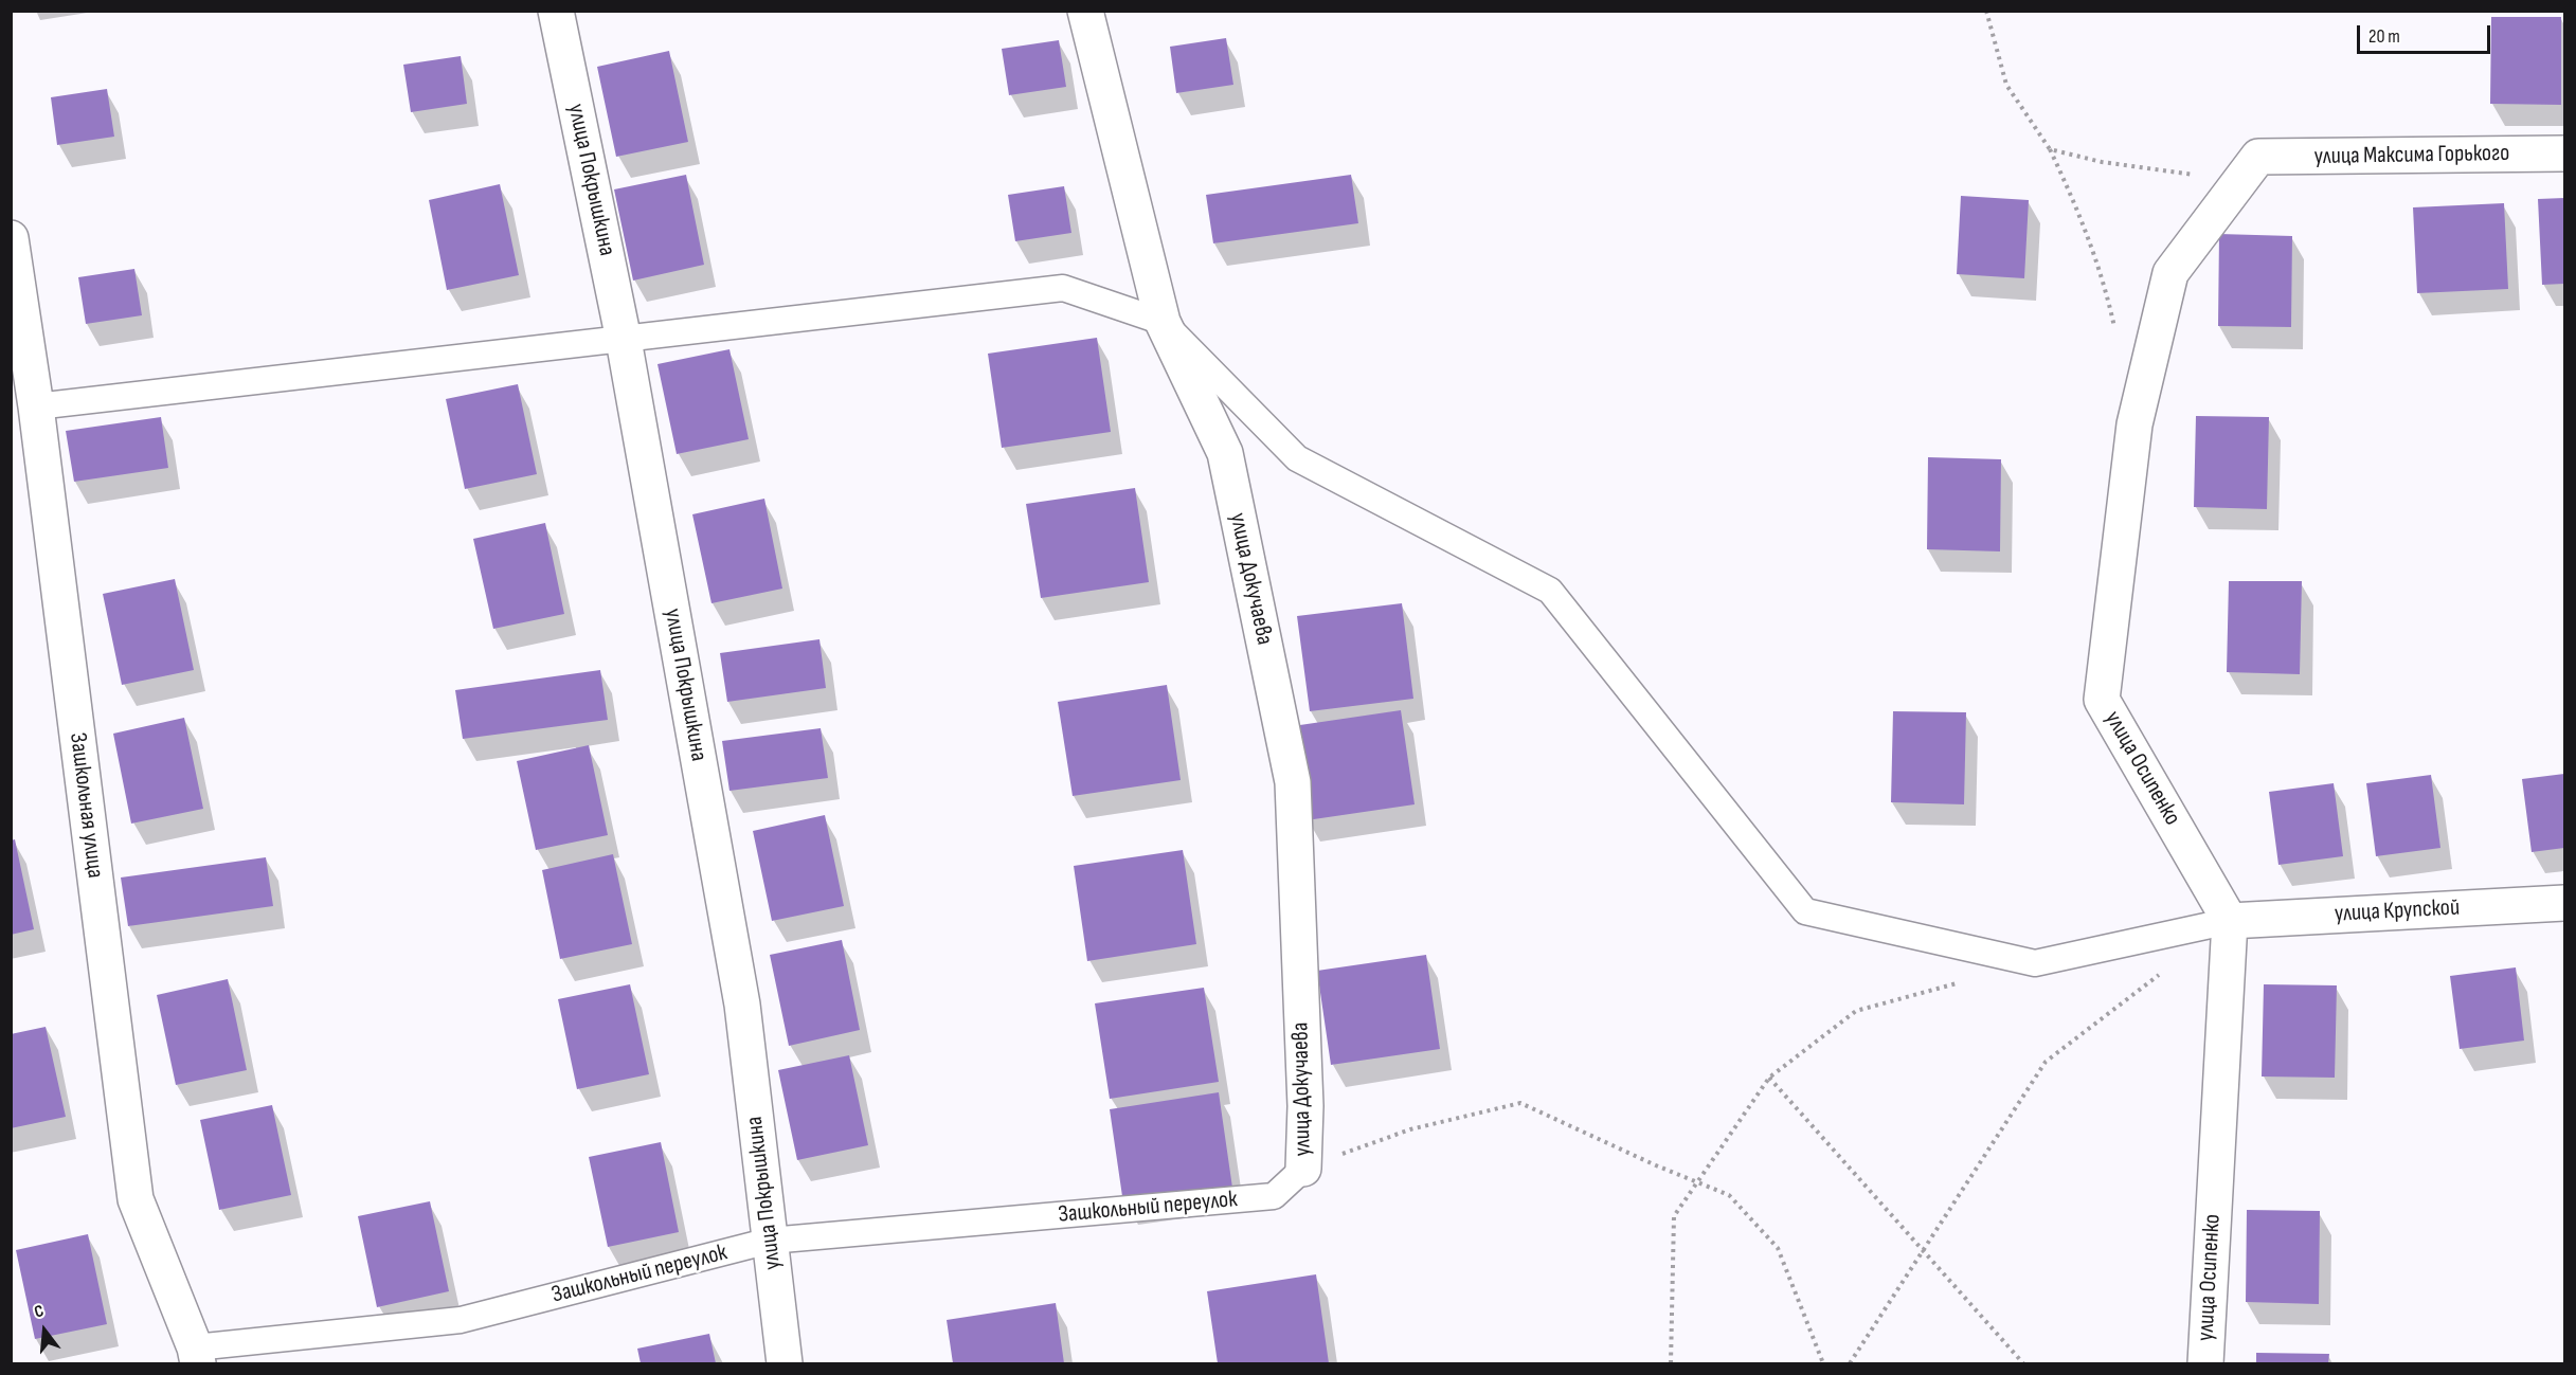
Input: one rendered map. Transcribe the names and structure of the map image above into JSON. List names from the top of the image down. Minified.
{"streets":{"street":["улица Максима Горького","улица Покрышкина","улица Докучаева","улица Осипенко","Зашкольная улица","улица Крупской"],"lane":["Зашкольный переулок"]},"crossings":[["улица Максима Горького","улица Осипенко"],["улица Покрышкина","Зашкольный переулок"],["улица Докучаева","Зашкольный переулок"],["улица Осипенко","улица Крупской"],["Зашкольная улица","Зашкольный переулок"]],"scale_bar":"20 m","north":"top"}
